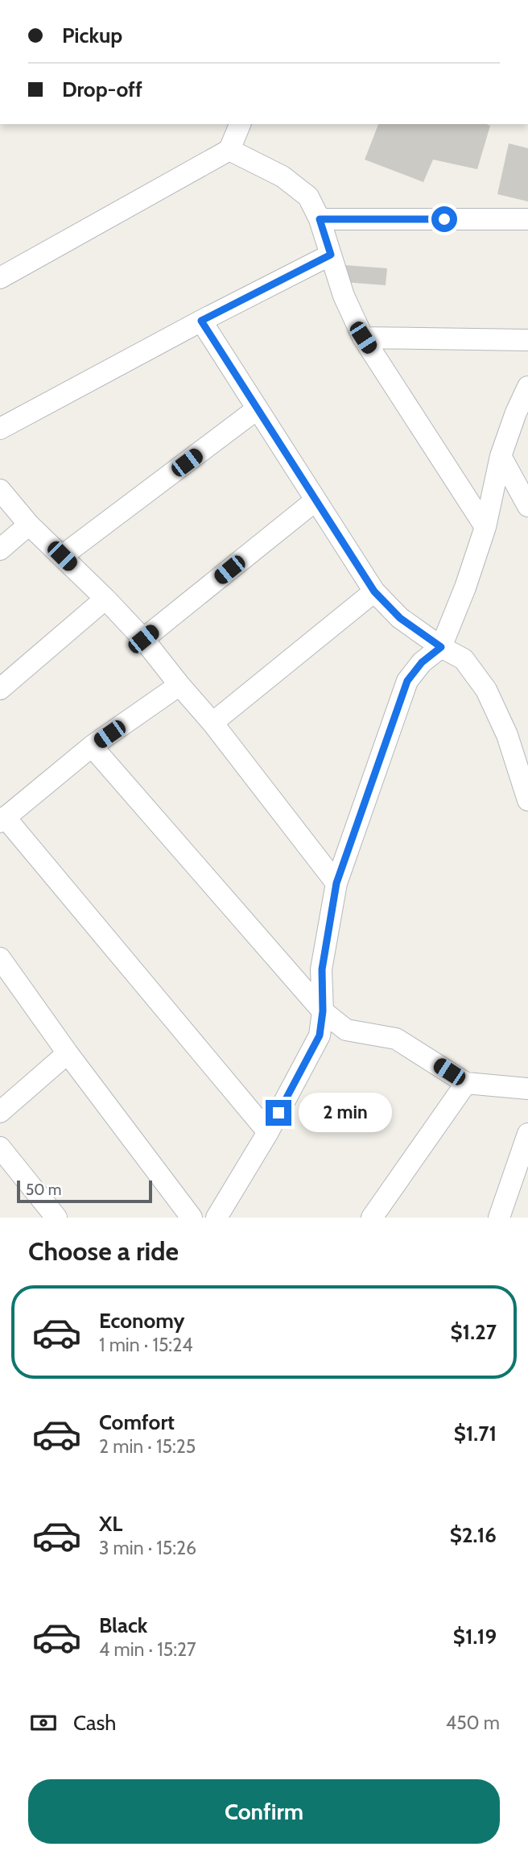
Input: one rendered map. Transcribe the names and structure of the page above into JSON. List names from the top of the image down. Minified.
{"scale_bar":"50 m","page":{"banner":["Pickup","Drop-off"],"bubble":"2 min","scale":"50 m","heading":"Choose a ride","list":[{"name":"Economy","note":"1 min · 15:24","value":"$1.27"},{"name":"Comfort","note":"2 min · 15:25","value":"$1.71"},{"name":"XL","note":"3 min · 15:26","value":"$2.16"},{"name":"Black","note":"4 min · 15:27","value":"$1.19"}],"pay":["Cash","450 m"],"buttons":"Confirm"}}
